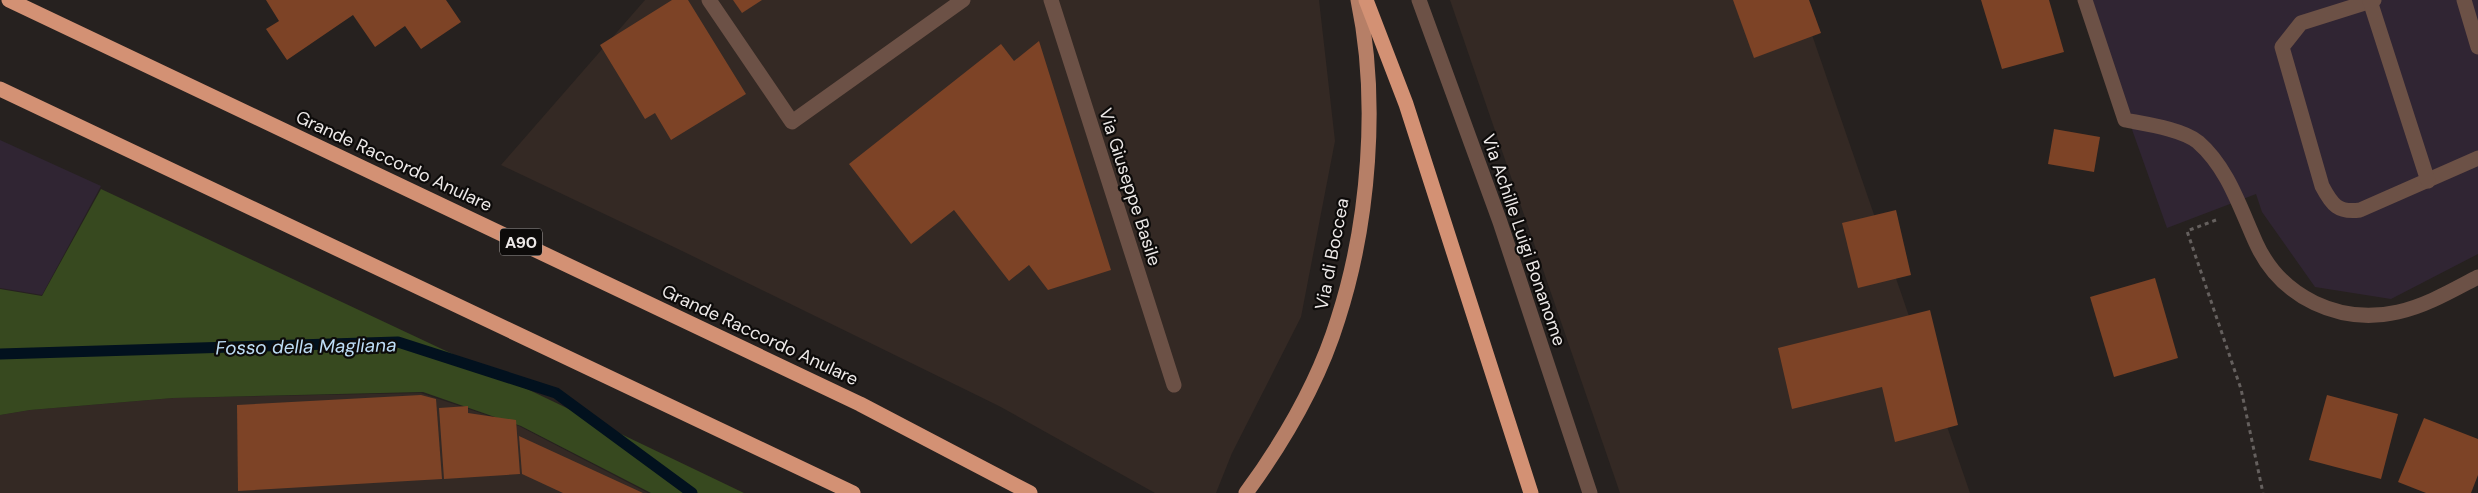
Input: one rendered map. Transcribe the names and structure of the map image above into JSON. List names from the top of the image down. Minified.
{"streets":{"highway":["Grande Raccordo Anulare","A90"],"main road":["Via di Boccea"],"street":["Via Giuseppe Basile","Via Achille Luigi Bonanome"]},"water":["Fosso della Magliana"]}
